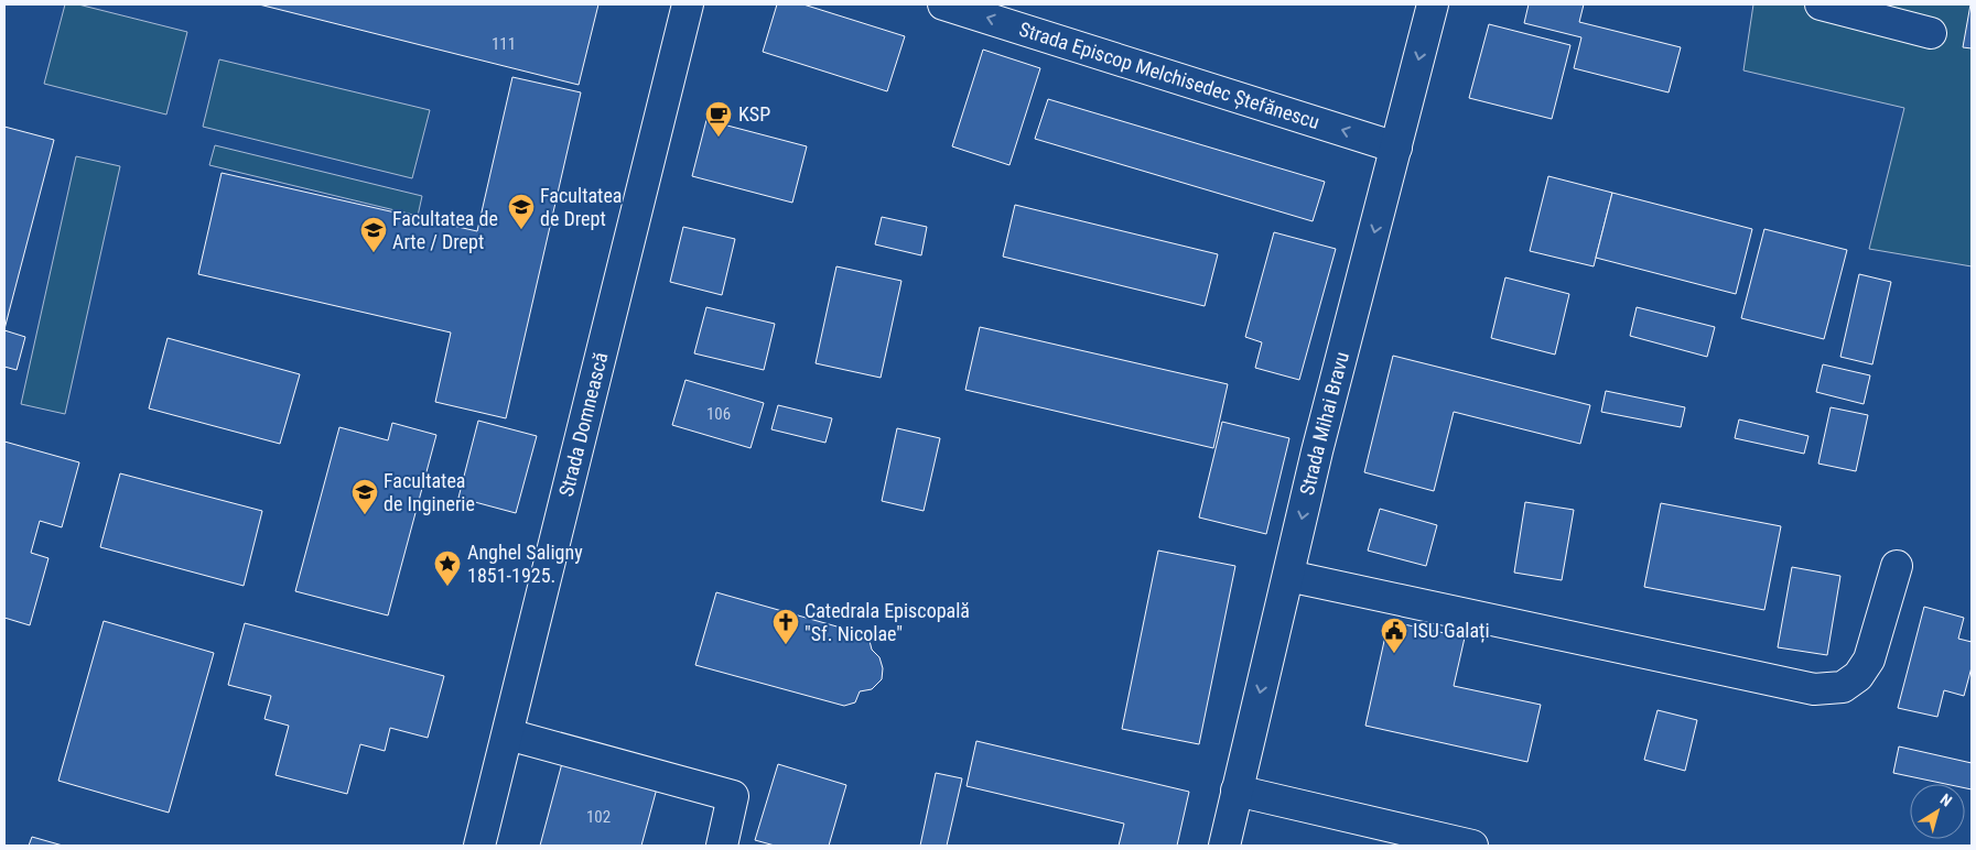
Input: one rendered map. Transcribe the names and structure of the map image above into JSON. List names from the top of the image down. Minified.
{"streets":{"street":["Strada Episcop Melchisedec Ștefănescu","Strada Mihai Bravu","Strada Domnească"]},"crossings":[["Strada Episcop Melchisedec Ștefănescu","Strada Mihai Bravu"]],"one_way":["Strada Episcop Melchisedec Ștefănescu","Strada Mihai Bravu"],"places":{"cafe":["KSP"],"school or university":["Facultatea de Drept","Facultatea de Arte / Drept","Facultatea de Inginerie"],"place":["Anghel Saligny 1851-1925."],"church":["Catedrala Episcopală \"Sf. Nicolae\""],"public building":["ISU Galați"]},"house_numbers":["111","106","102"],"north":"top right"}
